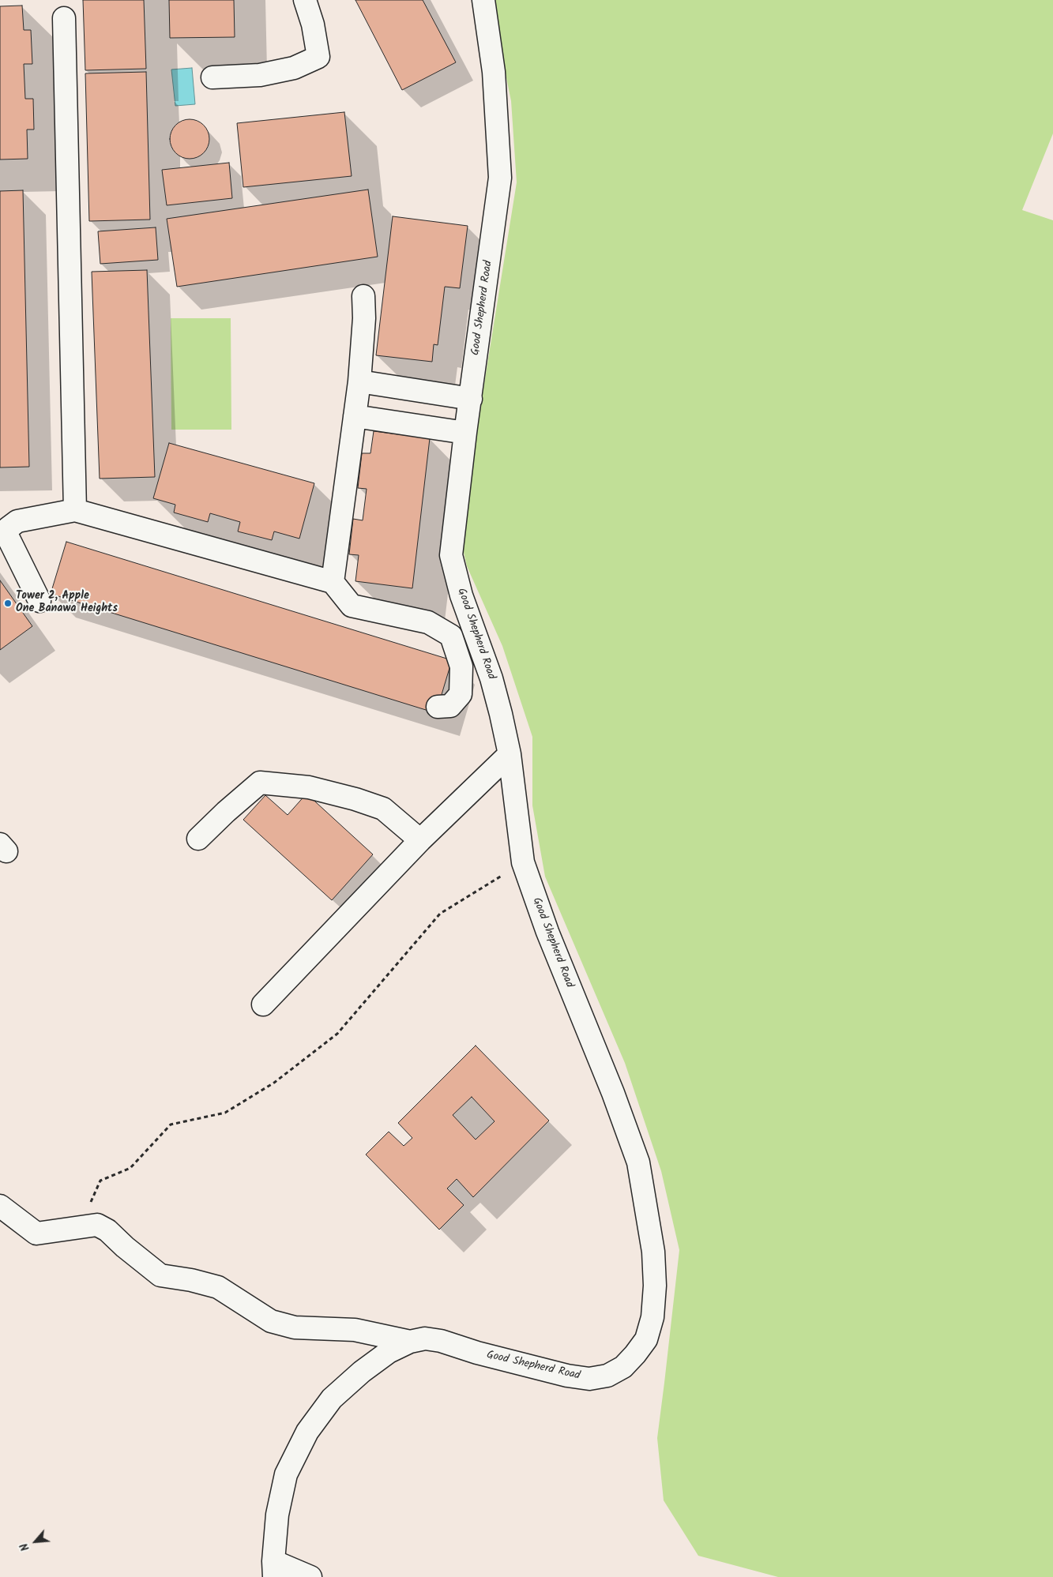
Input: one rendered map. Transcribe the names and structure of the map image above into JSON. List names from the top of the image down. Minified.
{"streets":{"street":["Good Shepherd Road"]},"places":["Tower 2, Apple One Banawa Heights"],"north":"bottom left"}
